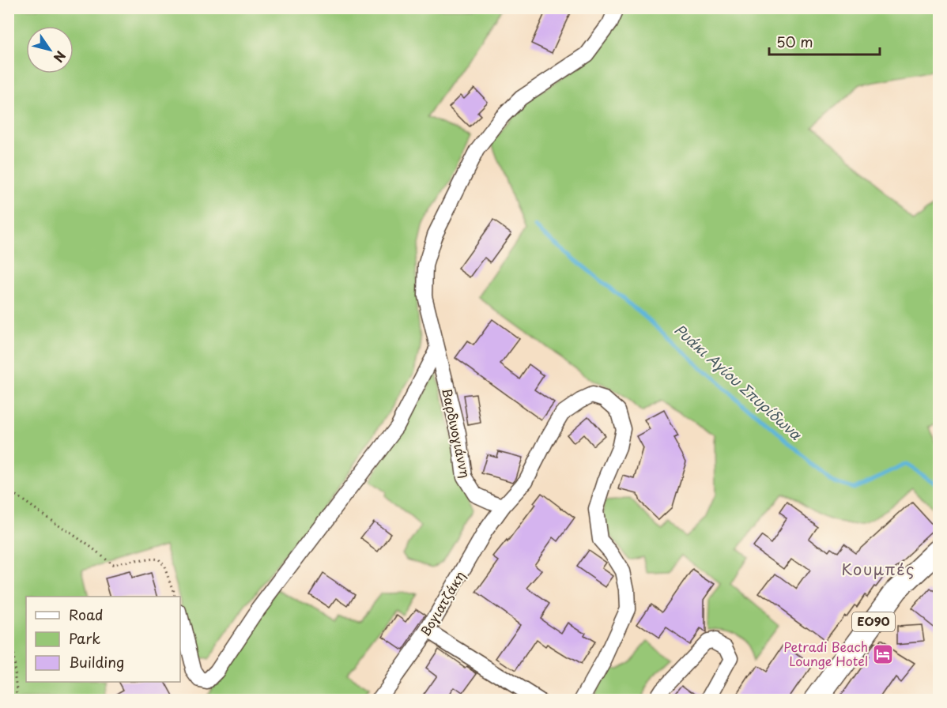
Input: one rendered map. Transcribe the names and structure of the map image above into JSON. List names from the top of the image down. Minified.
{"streets":{"main road":["ΕΟ90"],"street":["Βαρδινογιάννη","Βογιατζάκη"]},"crossings":[["Βαρδινογιάννη","Βογιατζάκη"]],"districts":["Κουμπές"],"water":["Ρυάκι Αγίου Σπυρίδωνα"],"places":{"hotel":["Petradi Beach Lounge Hotel"]},"legend":["Road","Park","Building"],"scale_bar":"50 m","north":"bottom right"}
